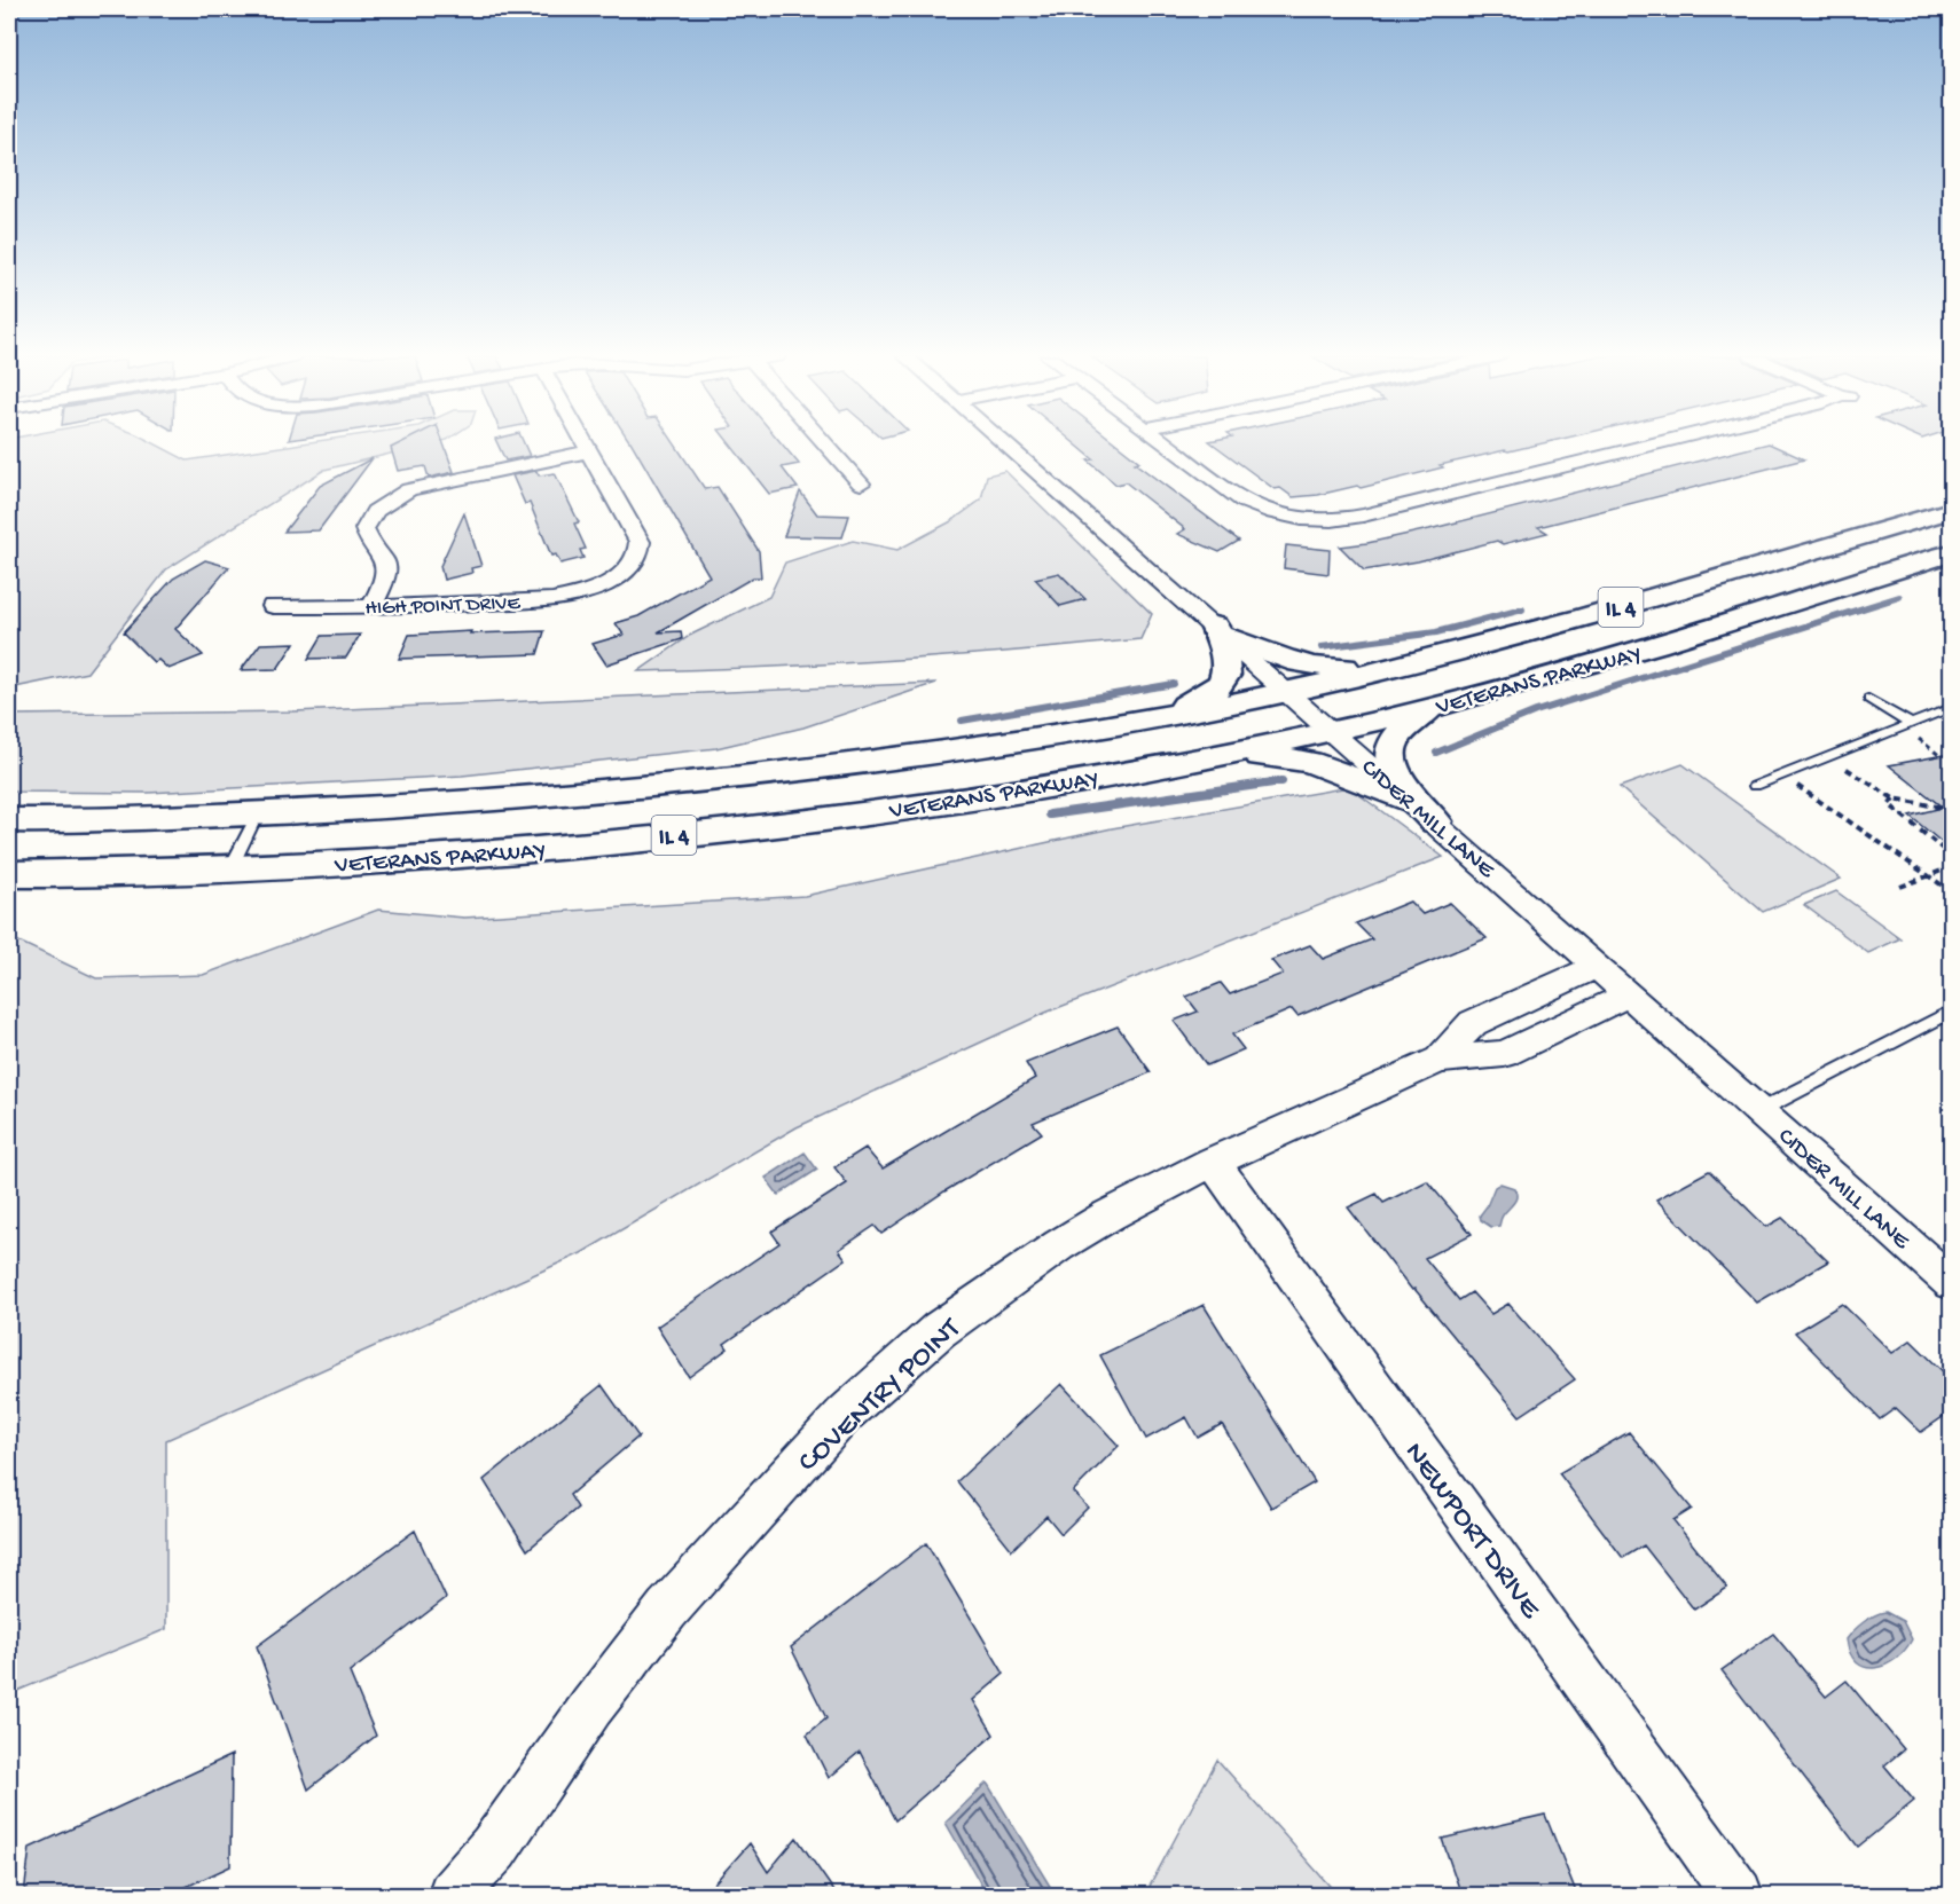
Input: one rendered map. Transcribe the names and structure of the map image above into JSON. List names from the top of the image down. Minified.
{"streets":{"highway":["IL 4","VETERANS PARKWAY"],"street":["HIGH POINT DRIVE","CIDER MILL LANE","COVENTRY POINT","NEWPORT DRIVE"]},"crossings":[["VETERANS PARKWAY","CIDER MILL LANE"],["CIDER MILL LANE","COVENTRY POINT"],["COVENTRY POINT","NEWPORT DRIVE"]]}
